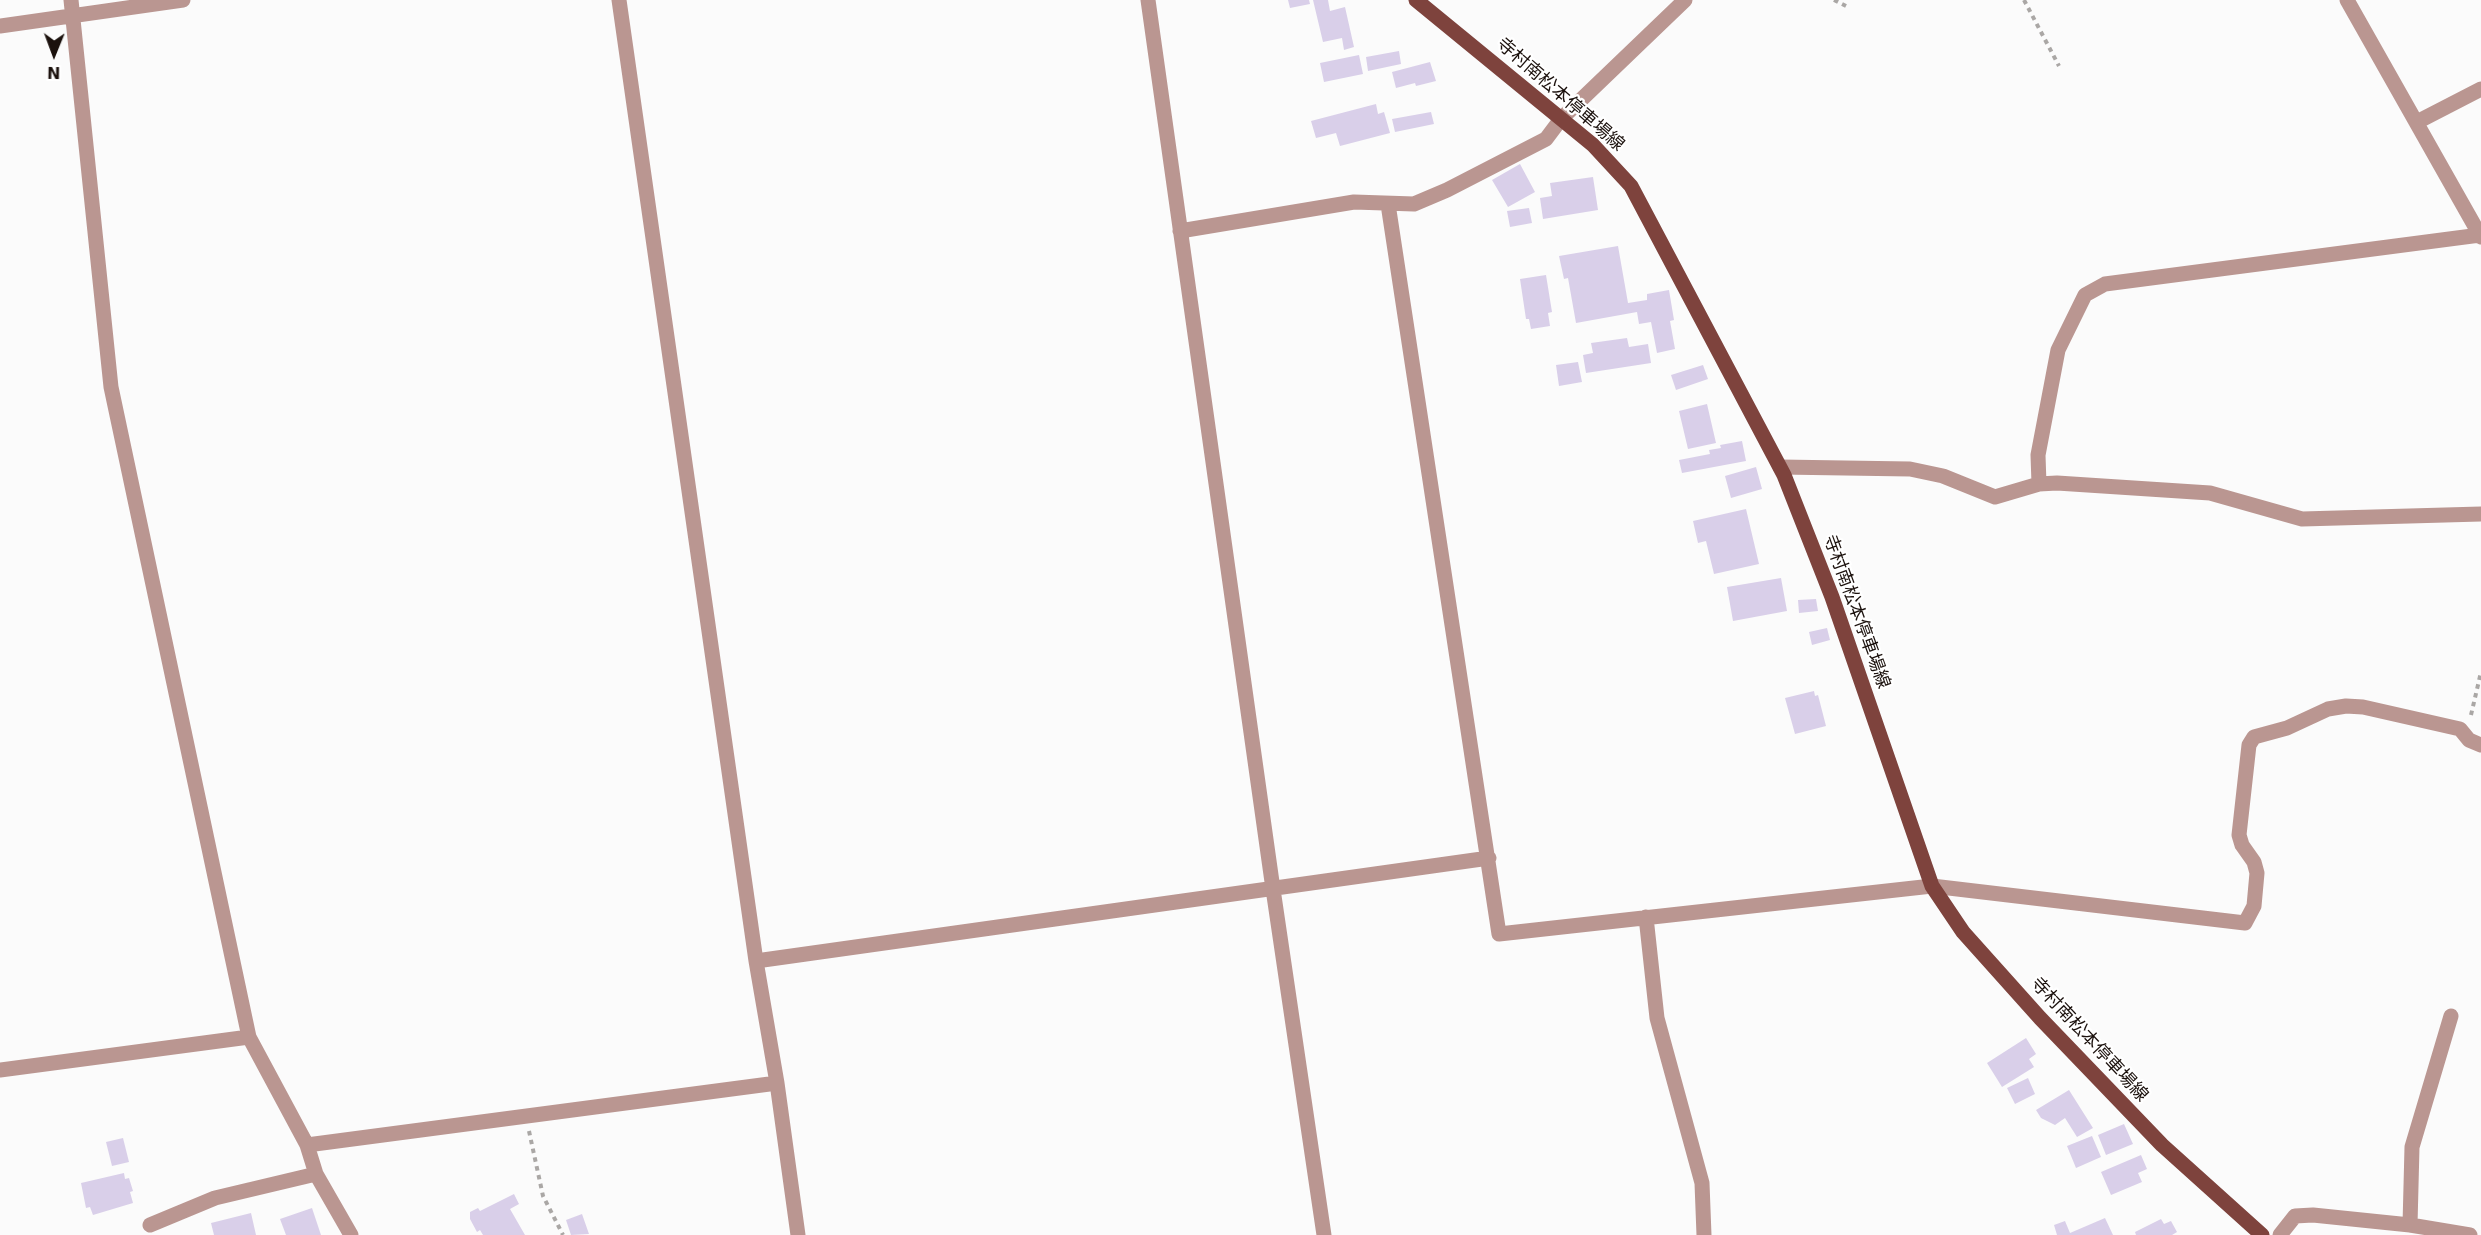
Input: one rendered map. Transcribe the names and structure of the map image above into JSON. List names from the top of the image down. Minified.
{"streets":{"main road":["寺村南松本停車場線"]},"north":"bottom"}
